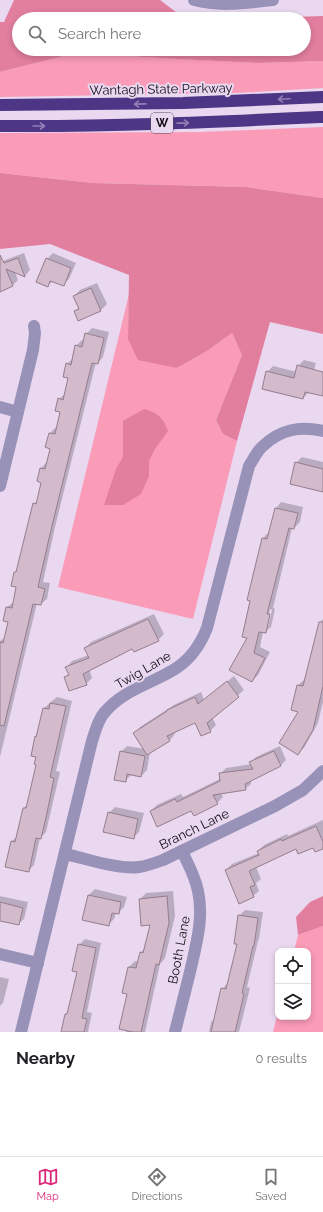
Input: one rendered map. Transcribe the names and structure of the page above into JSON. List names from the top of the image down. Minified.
{"streets":{"highway":["Wantagh State Parkway","W"],"street":["Twig Lane","Branch Lane","Booth Lane"]},"crossings":[["Twig Lane","Branch Lane"],["Branch Lane","Booth Lane"]],"page":{"search":"Search here","heading":["Nearby","0 results"],"nav":["Map","Directions","Saved"]}}
